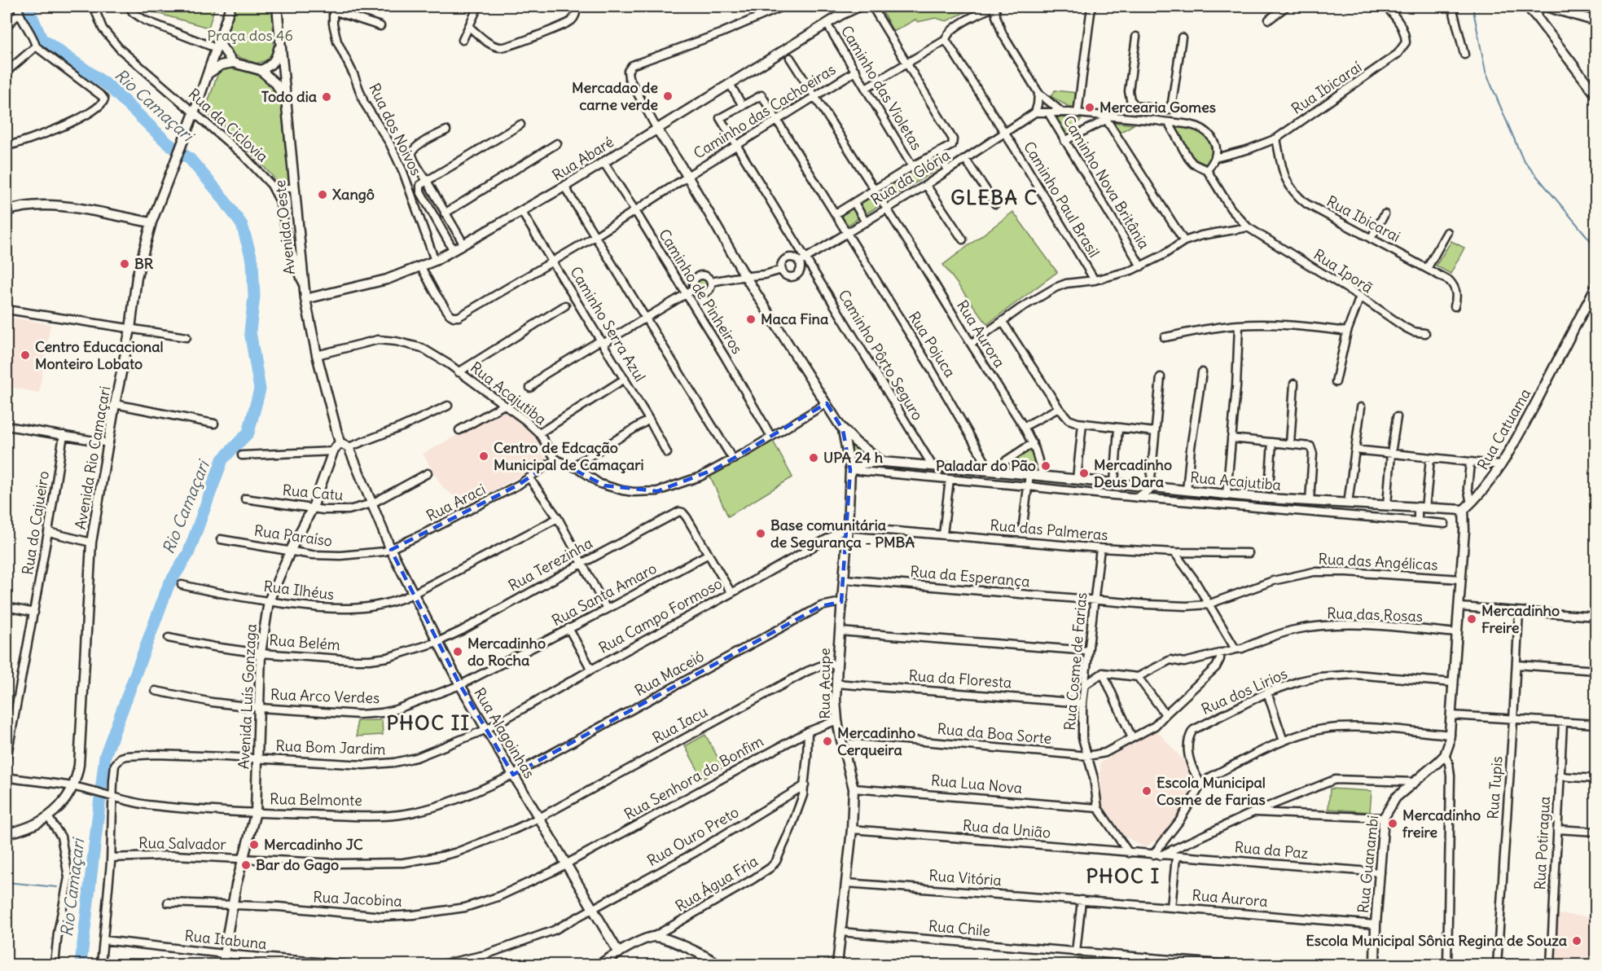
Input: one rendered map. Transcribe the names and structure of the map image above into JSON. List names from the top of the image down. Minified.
{"streets":{"street":["Caminho das Violetas","Rua Ibicaraí","Caminho das Cachoeiras","Rua da Ciclovia","Rua dos Noivos","Rua Abaré","Rua da Glória","Caminho Nova Britânia","Caminho Paul Brasil","Rua Ibicarai","Avenida Oeste","Rua Iporã","Caminho de Pinheiros","Caminho Serra Azul","Rua Aurora","Rua Pojuca","Caminho Pôrto Seguro","Rua Acajutiba","Rua Catuama","Avenida Rio Camaçari","Rua Catu","Rua Araci","Rua do Cajueiro","Rua das Palmeras","Rua Paraíso","Rua das Angélicas","Rua Terezinha","Rua da Esperança","Rua Ilhéus","Rua Santa Amaro","Rua das Rosas","Rua Campo Formoso","Rua Belém","Rua Cosme de Farias","Rua Maceió","Rua da Floresta","Rua Acupe","Rua dos Lirios","Avenida Luís Gonzaga","Rua Arco Verdes","Rua Iacu","Rua Alagoinhas","Rua da Boa Sorte","Rua Bom Jardim","Rua Senhora do Bonfim","Rua Lua Nova","Rua Tupis","Rua Belmonte","Rua da União","Rua Ouro Preto","Rua Potiragua","Rua Salvador","Rua da Paz","Rua Guanambi","Rua Vitória","Rua Água Fria","Rua Jacobina","Rua Chile","Rua Itabuna"]},"crossings":[["Caminho das Violetas","Caminho das Cachoeiras"],["Caminho das Violetas","Rua Abaré"],["Rua Ibicaraí","Rua Ibicarai"],["Caminho das Cachoeiras","Rua Abaré"],["Caminho das Cachoeiras","Caminho de Pinheiros"],["Caminho das Cachoeiras","Caminho Serra Azul"],["Caminho das Cachoeiras","Rua Aurora"],["Caminho das Cachoeiras","Rua Pojuca"],["Caminho das Cachoeiras","Caminho Pôrto Seguro"],["Caminho das Cachoeiras","Rua Acajutiba"],["Rua da Ciclovia","Rua Abaré"],["Rua da Ciclovia","Avenida Oeste"],["Rua da Ciclovia","Avenida Rio Camaçari"],["Rua dos Noivos","Rua Abaré"],["Rua Abaré","Avenida Oeste"],["Rua Abaré","Caminho de Pinheiros"],["Rua Abaré","Caminho Serra Azul"],["Rua Abaré","Rua Acajutiba"],["Rua da Glória","Caminho Paul Brasil"],["Rua da Glória","Rua Aurora"],["Rua da Glória","Rua Pojuca"],["Rua da Glória","Caminho Pôrto Seguro"],["Avenida Oeste","Rua Acajutiba"],["Avenida Oeste","Avenida Luís Gonzaga"],["Rua Aurora","Rua Acajutiba"],["Rua Aurora","Rua Guanambi"],["Rua Aurora","Rua Vitória"],["Rua Pojuca","Caminho Pôrto Seguro"],["Rua Pojuca","Rua Acajutiba"],["Caminho Pôrto Seguro","Rua Acajutiba"],["Rua Acajutiba","Rua Catuama"],["Rua Acajutiba","Rua Araci"],["Rua Acajutiba","Rua Acupe"],["Rua Catu","Avenida Luís Gonzaga"],["Rua Catu","Rua Alagoinhas"],["Rua Araci","Rua Paraíso"],["Rua Araci","Rua Alagoinhas"],["Rua das Palmeras","Rua Campo Formoso"],["Rua das Palmeras","Rua Cosme de Farias"],["Rua das Palmeras","Rua Acupe"],["Rua Paraíso","Avenida Luís Gonzaga"],["Rua Paraíso","Rua Alagoinhas"],["Rua das Angélicas","Rua da Esperança"],["Rua das Angélicas","Rua Cosme de Farias"],["Rua Terezinha","Rua Santa Amaro"],["Rua Terezinha","Rua Belém"],["Rua Terezinha","Rua Alagoinhas"],["Rua da Esperança","Rua Cosme de Farias"],["Rua da Esperança","Rua Acupe"],["Rua Ilhéus","Avenida Luís Gonzaga"],["Rua Ilhéus","Rua Alagoinhas"],["Rua Santa Amaro","Rua Arco Verdes"],["Rua Santa Amaro","Rua Alagoinhas"],["Rua das Rosas","Rua da Boa Sorte"],["Rua Campo Formoso","Rua Acupe"],["Rua Campo Formoso","Rua Alagoinhas"],["Rua Campo Formoso","Rua Bom Jardim"],["Rua Belém","Avenida Luís Gonzaga"],["Rua Belém","Rua Alagoinhas"],["Rua Cosme de Farias","Rua da Floresta"],["Rua Cosme de Farias","Rua da Boa Sorte"],["Rua Cosme de Farias","Rua Lua Nova"],["Rua Cosme de Farias","Rua da União"],["Rua Maceió","Rua Acupe"],["Rua Maceió","Rua Alagoinhas"],["Rua Maceió","Rua Belmonte"],["Rua da Floresta","Rua Acupe"],["Rua Acupe","Rua Iacu"],["Rua Acupe","Rua da Boa Sorte"],["Rua Acupe","Rua Senhora do Bonfim"],["Rua Acupe","Rua Lua Nova"],["Rua Acupe","Rua da União"],["Rua Acupe","Rua Vitória"],["Rua Acupe","Rua Chile"],["Avenida Luís Gonzaga","Rua Arco Verdes"],["Avenida Luís Gonzaga","Rua Bom Jardim"],["Avenida Luís Gonzaga","Rua Belmonte"],["Avenida Luís Gonzaga","Rua Salvador"],["Avenida Luís Gonzaga","Rua Jacobina"],["Avenida Luís Gonzaga","Rua Itabuna"],["Rua Arco Verdes","Rua Alagoinhas"],["Rua Iacu","Rua Alagoinhas"],["Rua Iacu","Rua Salvador"],["Rua Alagoinhas","Rua Bom Jardim"],["Rua Alagoinhas","Rua Senhora do Bonfim"],["Rua Alagoinhas","Rua Belmonte"],["Rua Alagoinhas","Rua Ouro Preto"],["Rua Alagoinhas","Rua Salvador"],["Rua Alagoinhas","Rua Jacobina"],["Rua Bom Jardim","Rua Belmonte"],["Rua Bom Jardim","Rua Salvador"],["Rua Bom Jardim","Rua Itabuna"],["Rua Senhora do Bonfim","Rua Água Fria"],["Rua Senhora do Bonfim","Rua Jacobina"],["Rua da União","Rua da Paz"],["Rua Ouro Preto","Rua Água Fria"],["Rua da Paz","Rua Guanambi"]],"districts":["GLEBA C","PHOC II","PHOC I"],"water":["Rio Camaçari"],"parks":["Praça dos 46"],"places":["Mercadao de carne verde","Todo dia","Mercearia Gomes","Xangô","BR","Maca Fina","Centro Educacional Monteiro Lobato","Centro de Edcação Municipal de Camaçari","UPA 24 h","Paladar do Pão","Mercadinho Deus Dara","Base comunitária de Segurança - PMBA","Mercadinho Freire","Mercadinho do Rocha","Mercadinho Cerqueira","Escola Municipal Cosme de Farias","Mercadinho freire","Mercadinho JC","Bar do Gago","Escola Municipal Sônia Regina de Souza"]}
